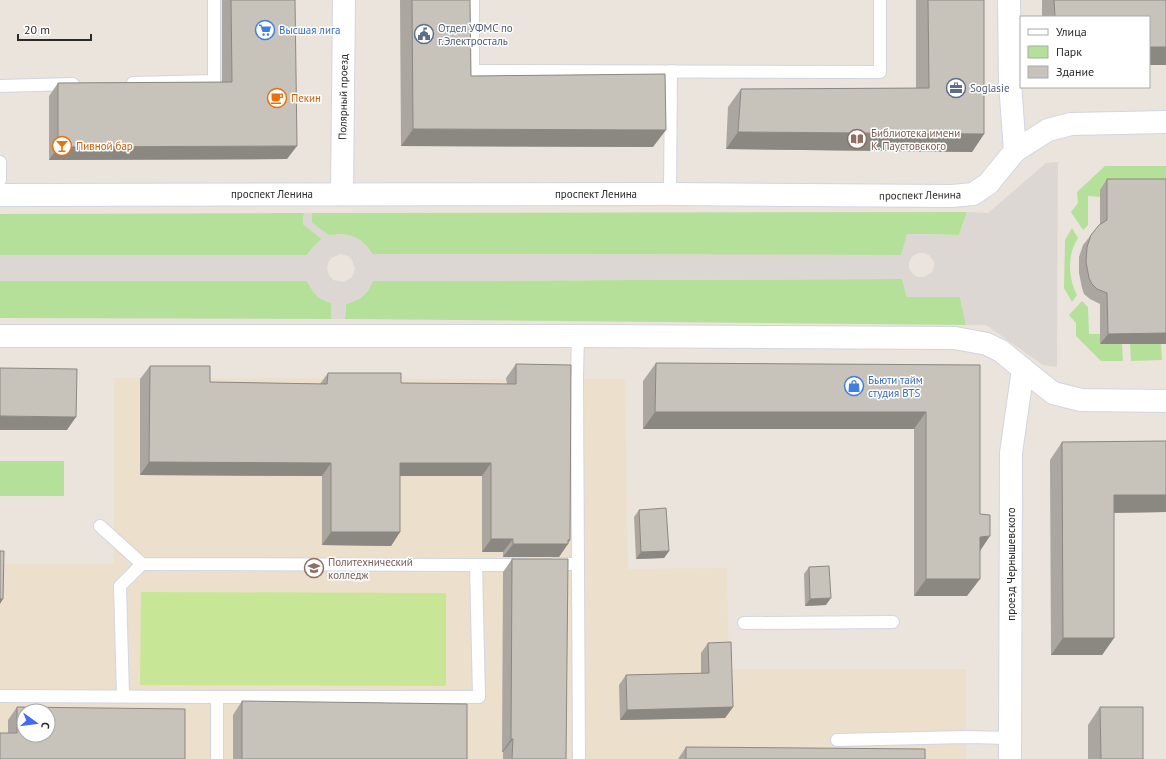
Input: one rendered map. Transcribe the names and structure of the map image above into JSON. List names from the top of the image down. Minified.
{"streets":{"street":["Полярный проезд","проспект Ленина","проезд Чернышевского"]},"crossings":[["Полярный проезд","проспект Ленина"]],"places":{"supermarket":["Высшая лига"],"public building":["Отдел УФМС по г.Электросталь"],"office":["Soglasie"],"cafe":["Пекин"],"library":["Библиотека имени К. Паустовского"],"bar":["Пивной бар"],"shop":["Бьюти тайм студия BTS"],"school or university":["Политехнический колледж"]},"legend":["Улица","Парк","Здание"],"scale_bar":"20 m","north":"right"}
